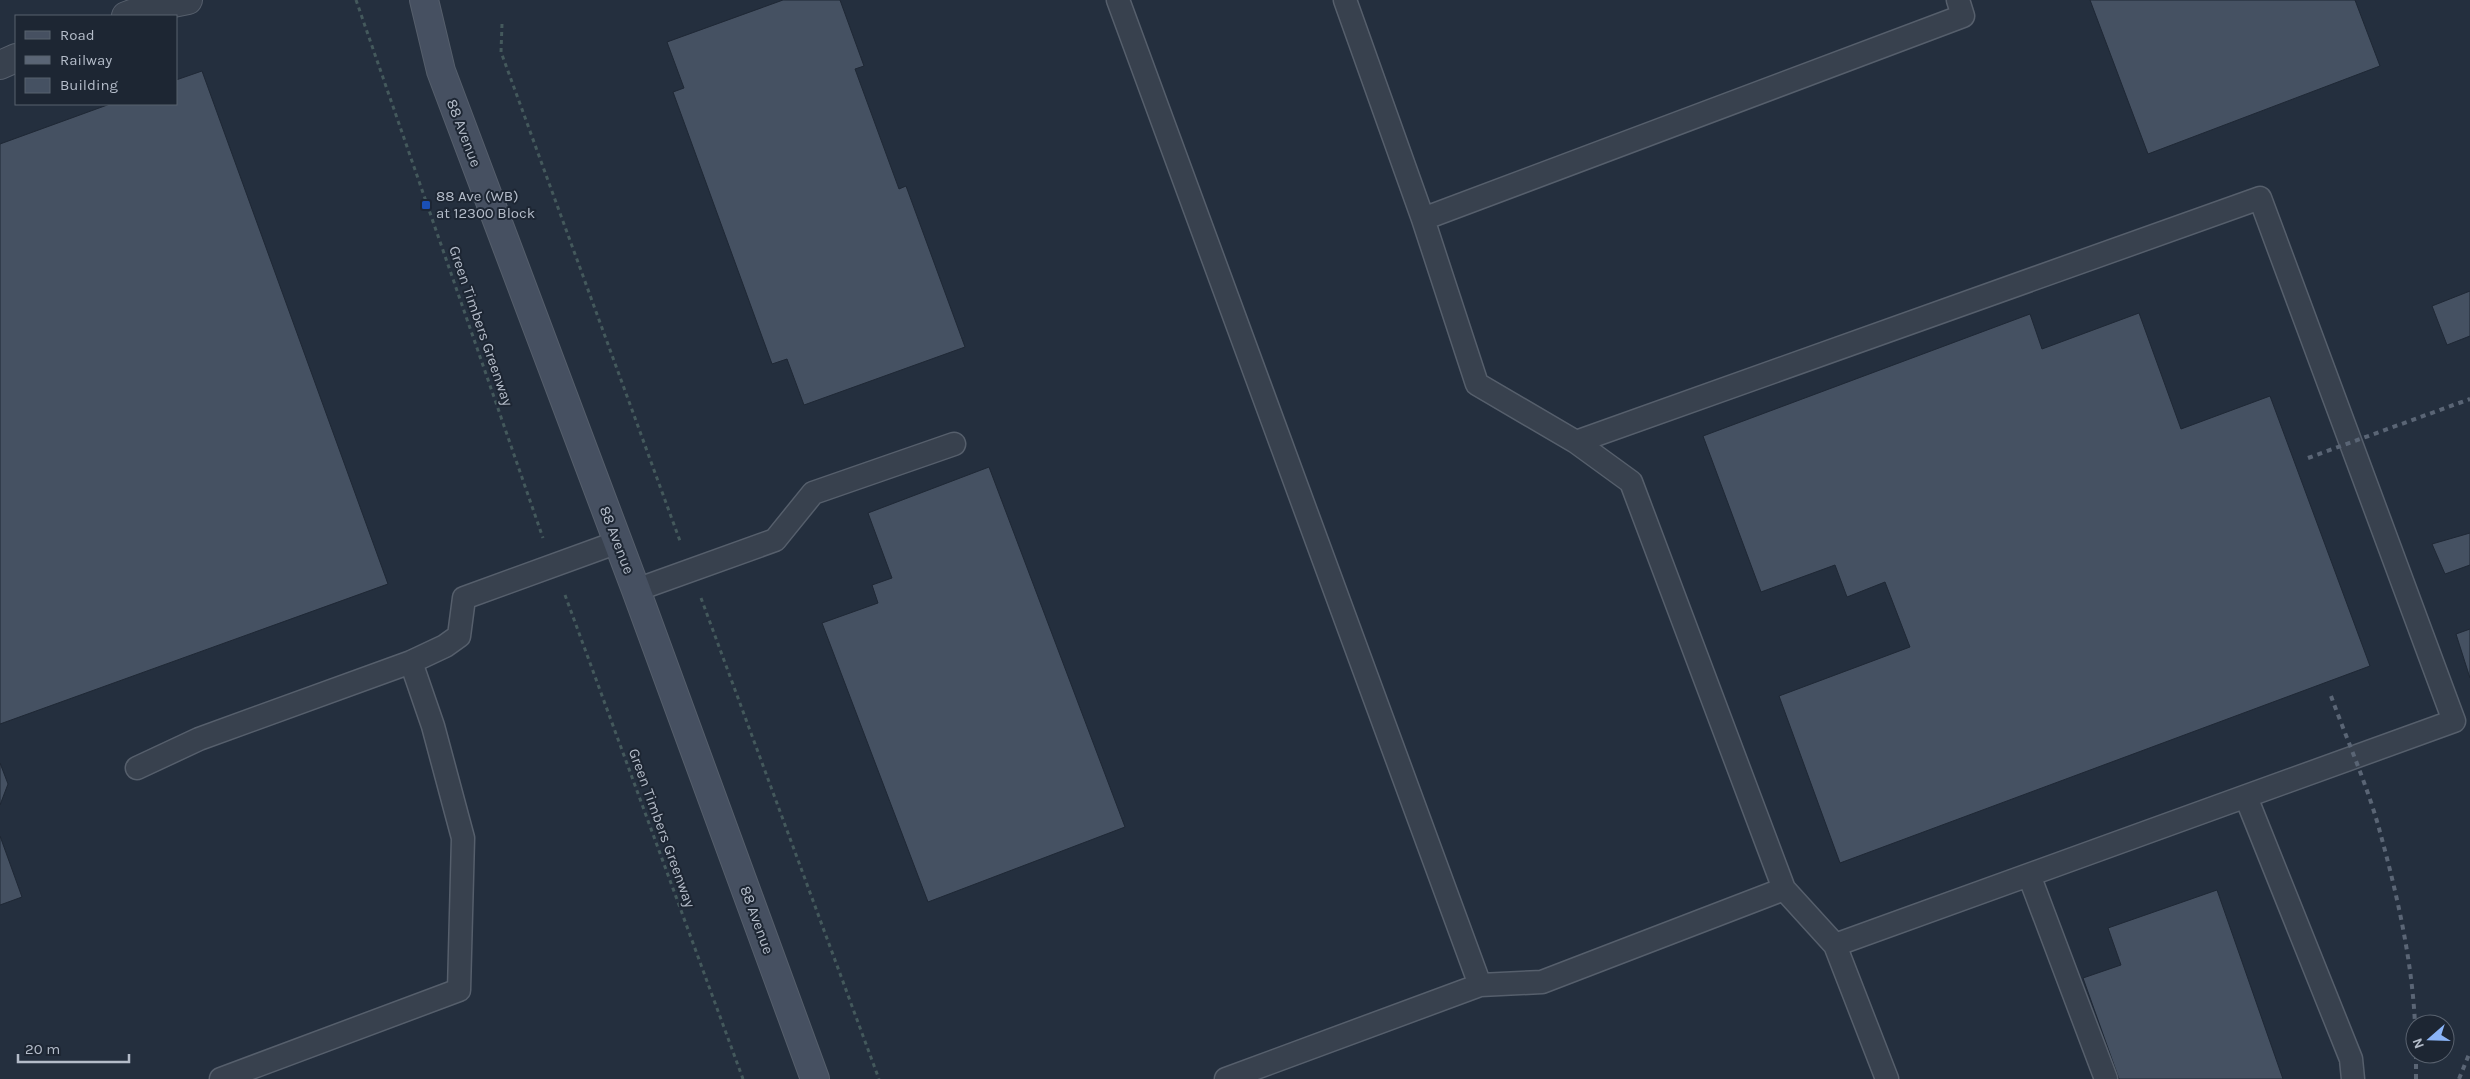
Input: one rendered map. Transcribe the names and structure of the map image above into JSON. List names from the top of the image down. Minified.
{"streets":{"main road":["88 Avenue"],"path":["Green Timbers Greenway"]},"places":{"transit":["88 Ave (WB) at 12300 Block"]},"legend":["Road","Railway","Building"],"scale_bar":"20 m","north":"left"}
